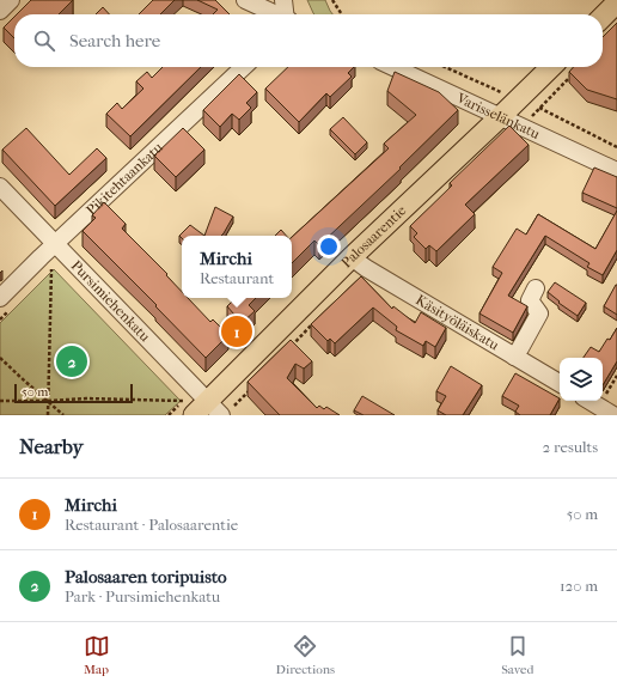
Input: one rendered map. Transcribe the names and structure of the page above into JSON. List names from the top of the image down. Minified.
{"streets":{"main road":["Palosaarentie"],"street":["Varisselänkatu","Pikitehtaankatu","Pursimiehenkatu","Käsityöläiskatu"]},"crossings":[["Varisselänkatu","Palosaarentie"],["Pikitehtaankatu","Pursimiehenkatu"],["Palosaarentie","Pursimiehenkatu"],["Palosaarentie","Käsityöläiskatu"]],"scale_bar":"50 m","page":{"search":"Search here","popup":["Mirchi","Restaurant"],"pins":["1","2"],"scale":"50 m","heading":["Nearby","2 results"],"list":[{"mark":"1","name":"Mirchi","note":"Restaurant · Palosaarentie","value":"50 m"},{"mark":"2","name":"Palosaaren toripuisto","note":"Park · Pursimiehenkatu","value":"120 m"}],"nav":["Map","Directions","Saved"]}}
